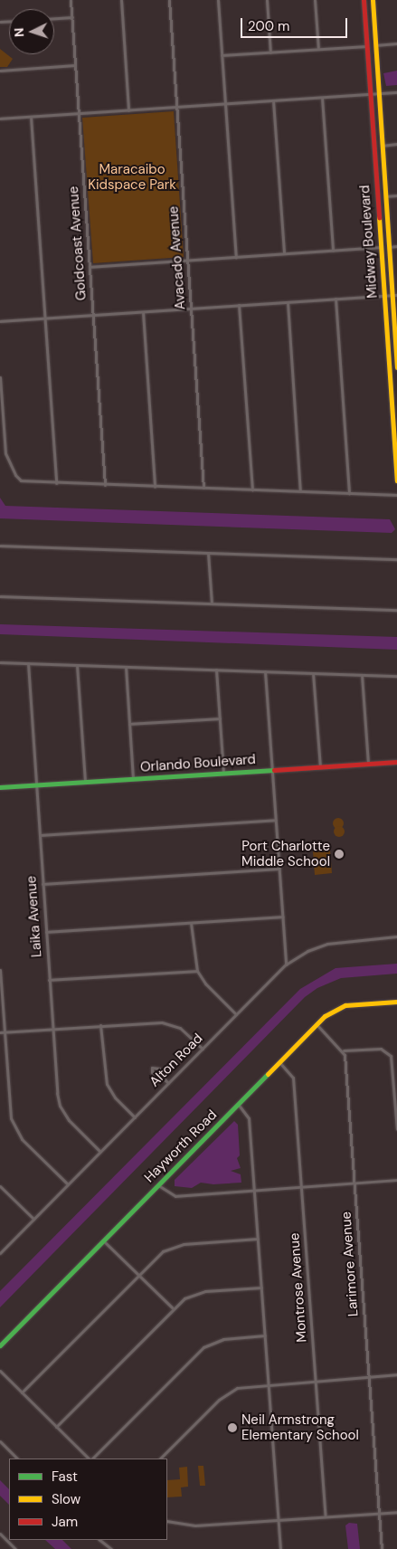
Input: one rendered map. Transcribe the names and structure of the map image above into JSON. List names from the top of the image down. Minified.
{"streets":{"street":["Midway Boulevard","Goldcoast Avenue","Avacado Avenue","Orlando Boulevard","Laika Avenue","Alton Road","Hayworth Road","Larimore Avenue","Montrose Avenue"]},"crossings":[["Orlando Boulevard","Laika Avenue"],["Laika Avenue","Alton Road"],["Hayworth Road","Montrose Avenue"]],"parks":["Maracaibo Kidspace Park"],"places":["Port Charlotte Middle School","Neil Armstrong Elementary School"],"legend":["Fast","Slow","Jam"],"scale_bar":"200 m","north":"left"}
